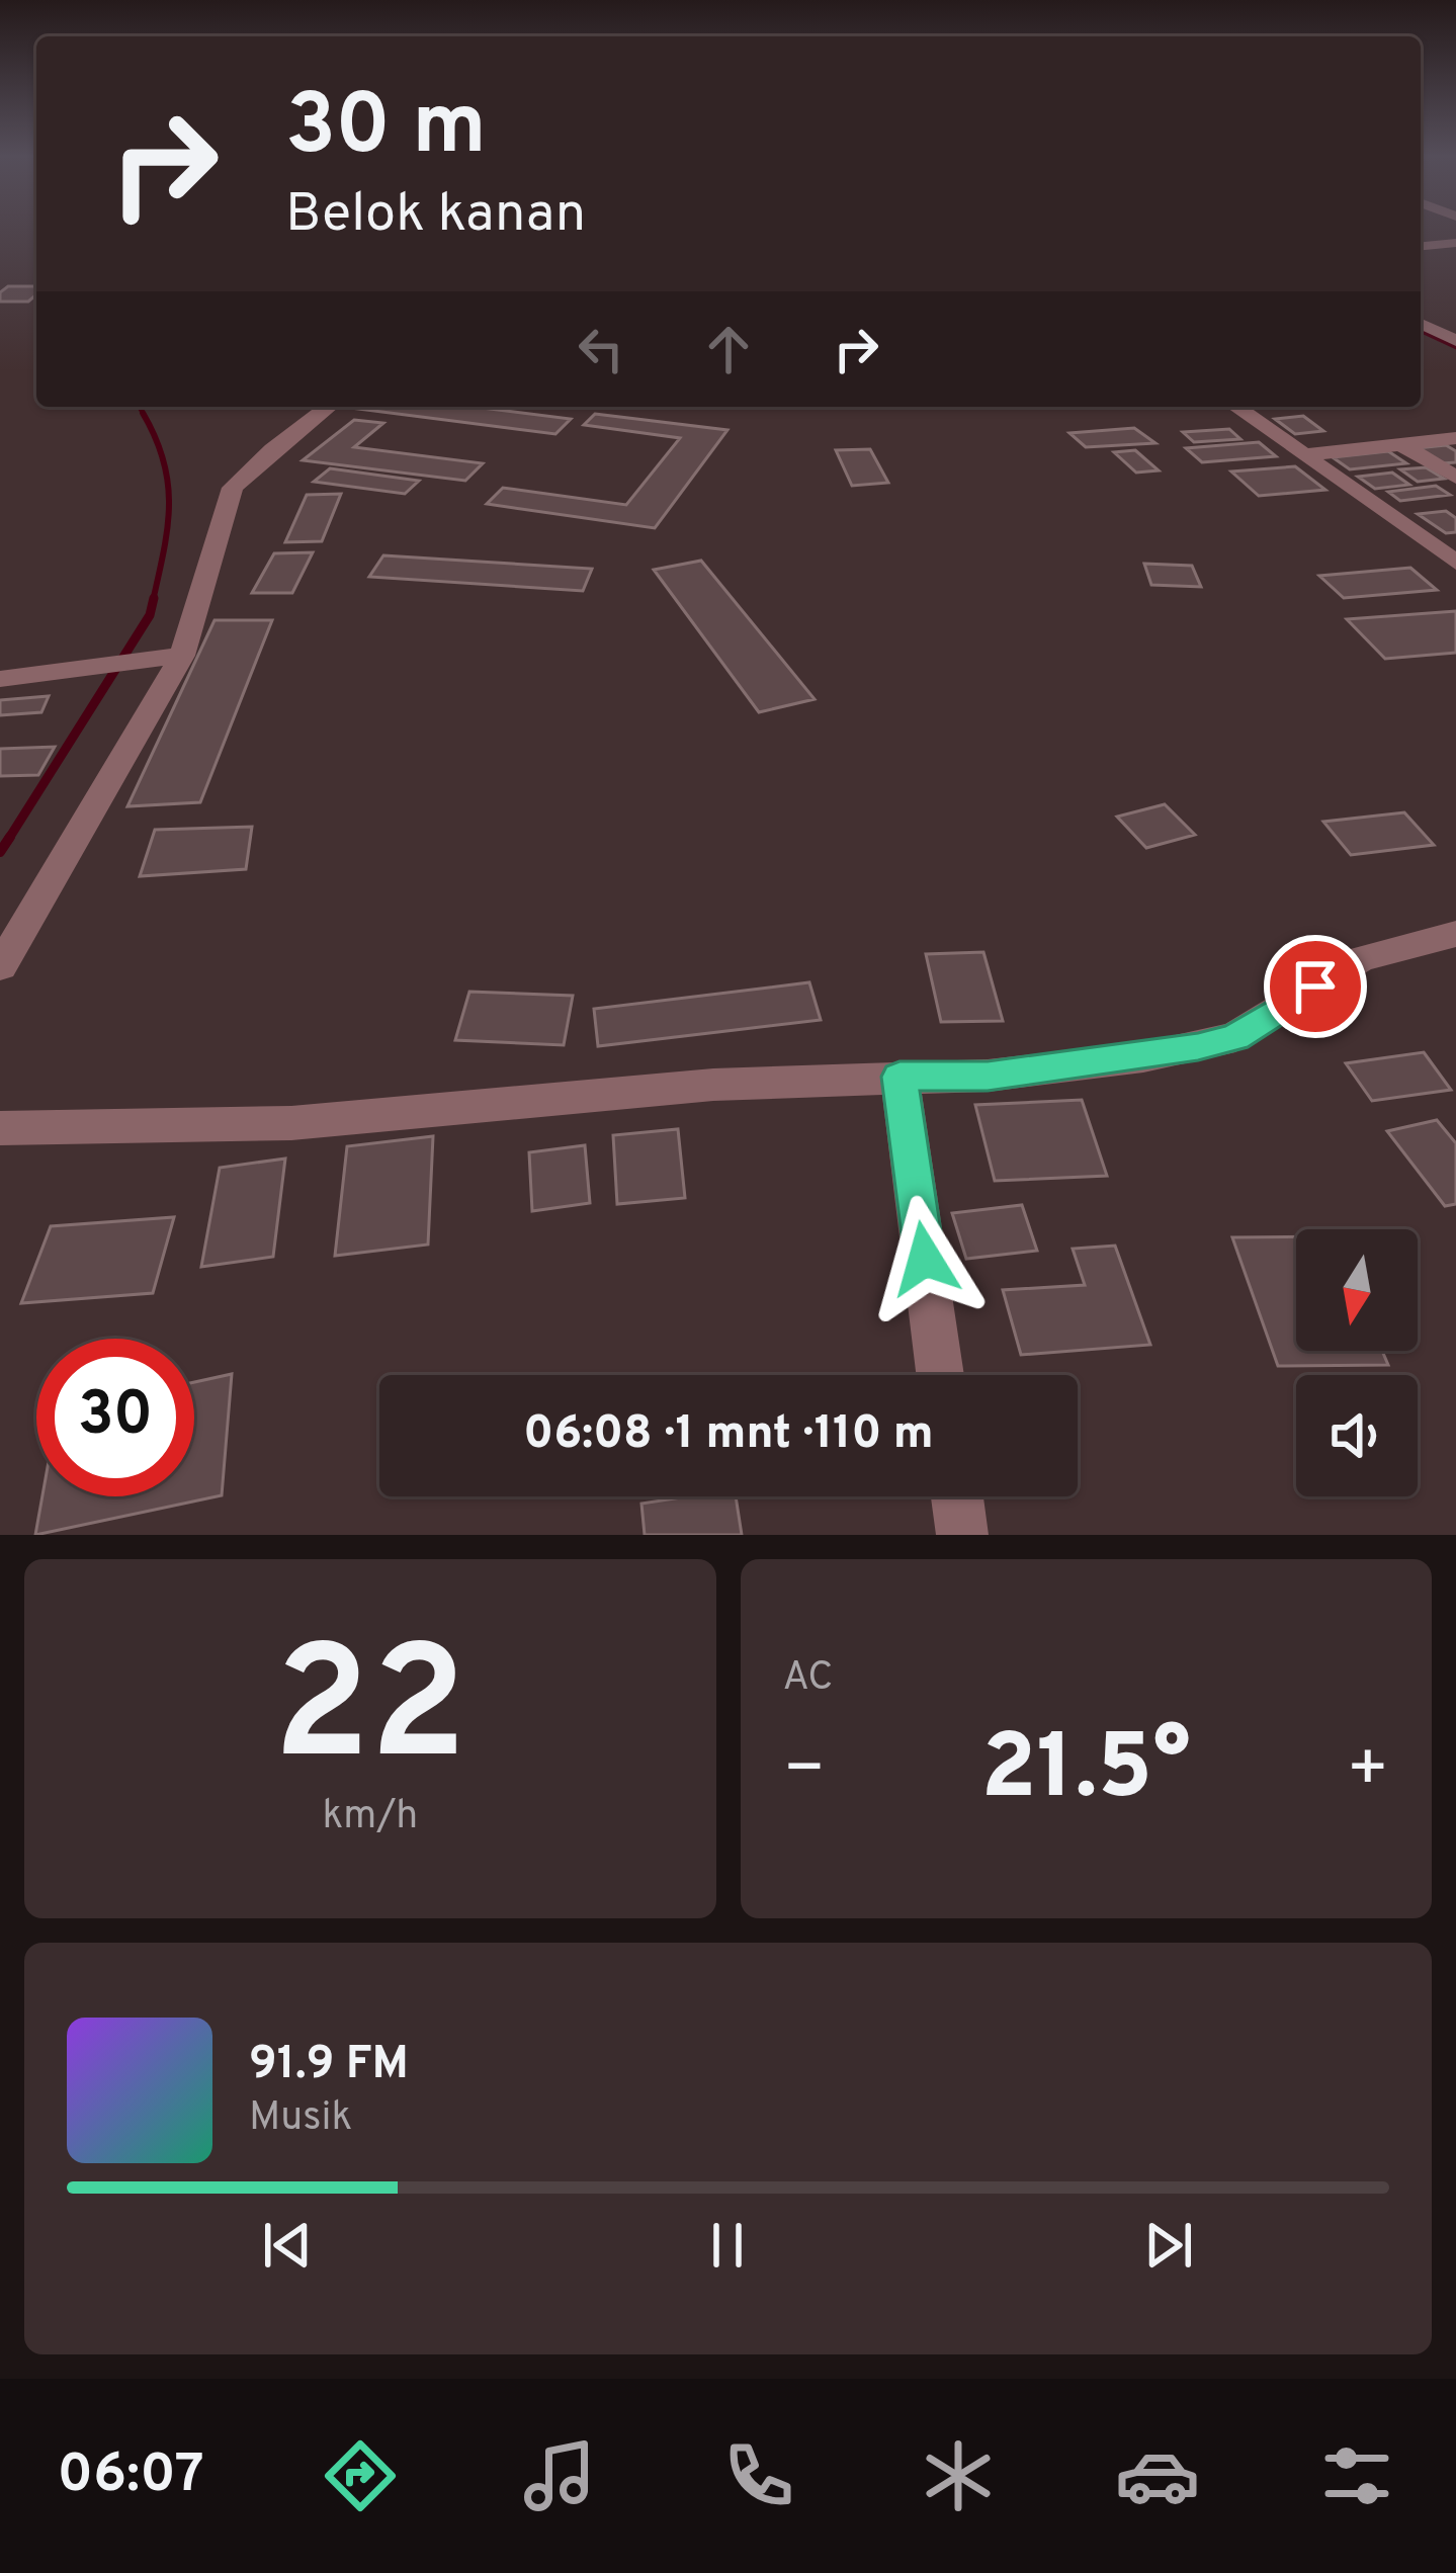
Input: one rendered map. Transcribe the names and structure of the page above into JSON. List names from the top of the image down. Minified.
{"north":"bottom","page":{"turn":["30 m","Belok kanan"],"limit":"30","trip":"06:08 · 1 mnt · 110 m","tile":[["22","km/h"],"AC"],"heat":["−","21.5°","+"],"song":["91.9 FM","Musik"],"tabs":"06:07"}}
